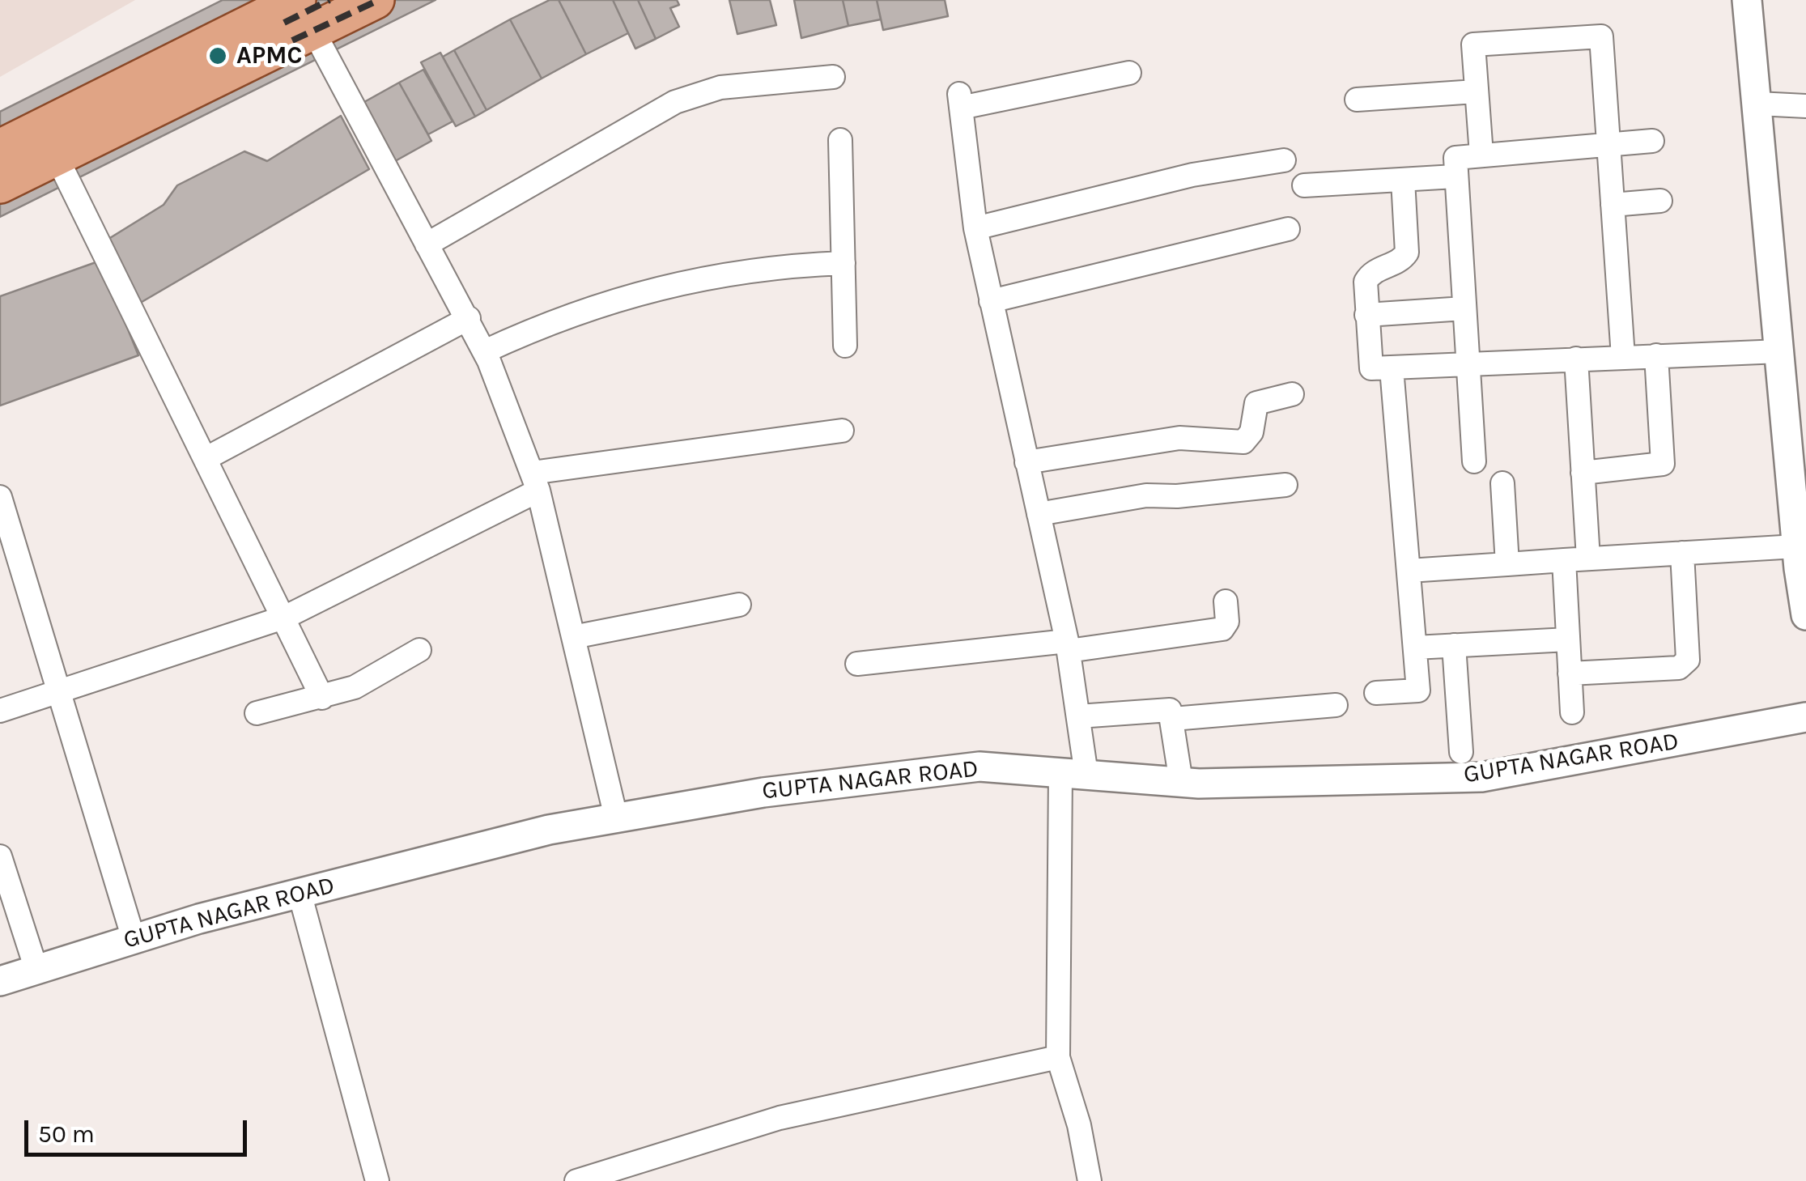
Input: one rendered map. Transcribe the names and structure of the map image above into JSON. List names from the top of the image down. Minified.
{"streets":{"street":["GUPTA NAGAR ROAD"]},"places":["APMC"],"scale_bar":"50 m"}
